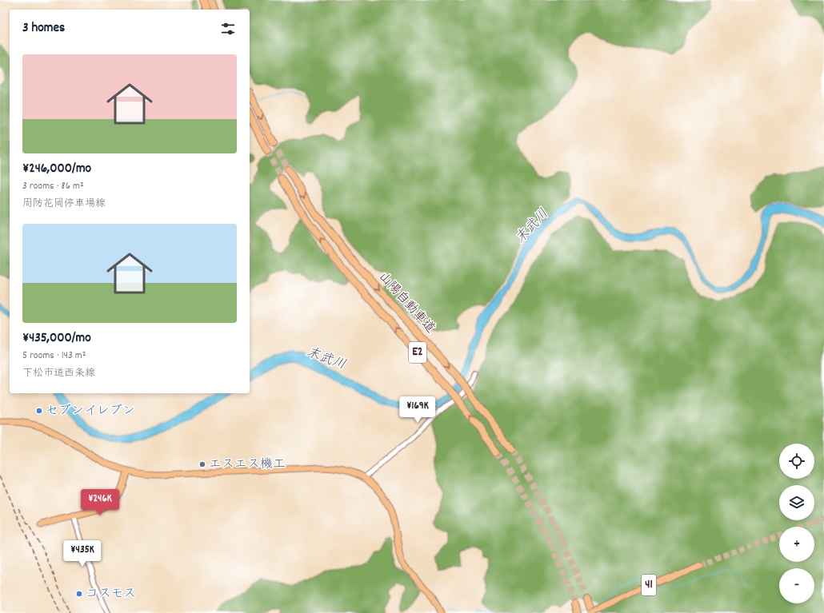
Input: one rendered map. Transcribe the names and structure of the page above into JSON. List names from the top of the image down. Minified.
{"streets":{"highway":["山陽自動車道","E2"],"main road":["41"]},"water":["末武川"],"places":["セブンイレブン","エスエス機工","コスモス"],"page":{"heading":"3 homes","list":[{"name":"¥246,000/mo","note":"3 rooms · 86 m² · 周防花岡停車場線"},{"name":"¥435,000/mo","note":"5 rooms · 143 m² · 下松市道西条線"}],"price":["¥169K","¥246K","¥435K"],"map_buttons":["+","−"]}}
